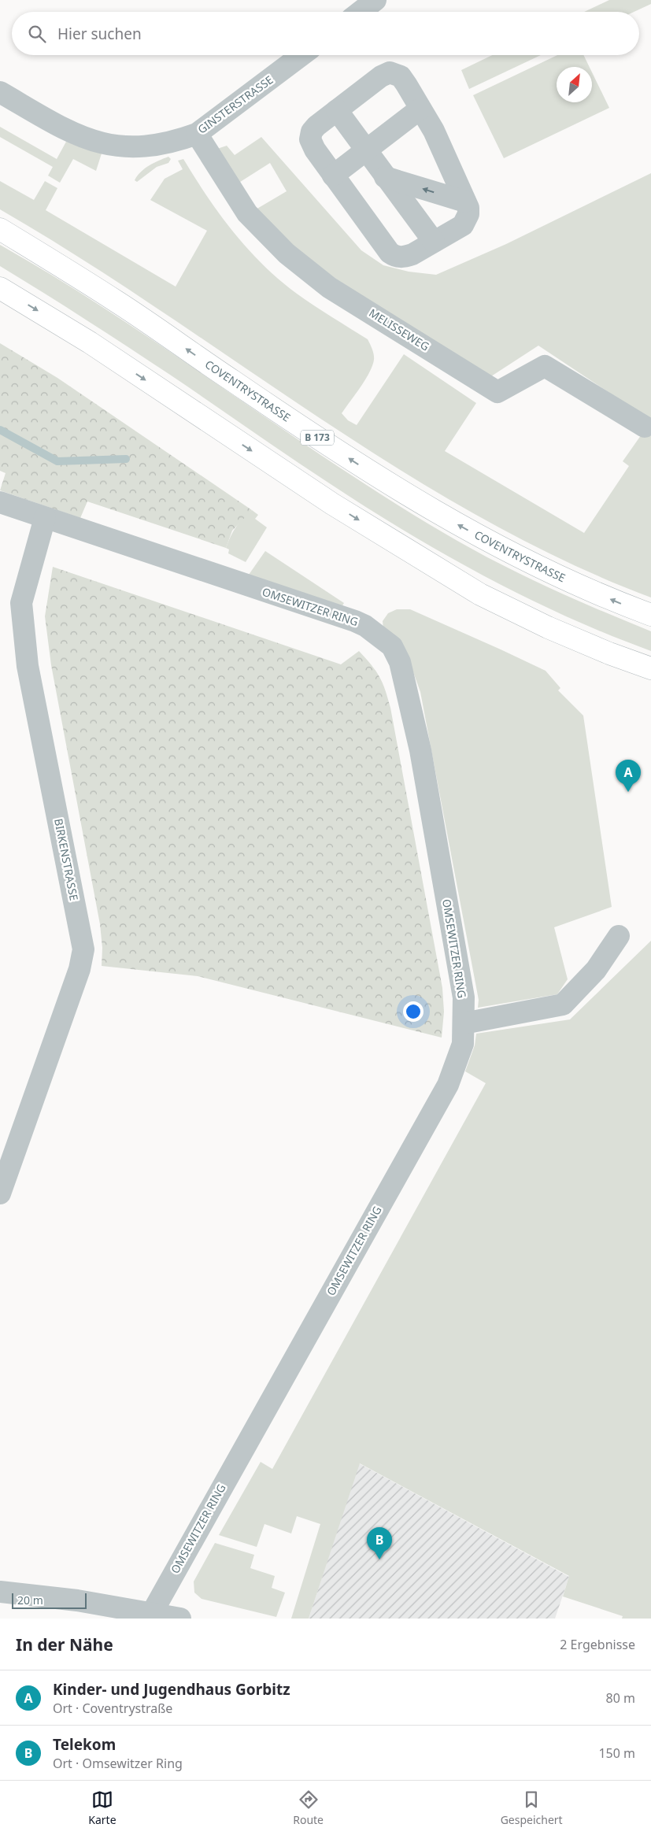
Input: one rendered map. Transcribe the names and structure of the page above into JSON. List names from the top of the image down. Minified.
{"streets":{"main road":["COVENTRYSTRASSE","B 173"],"street":["GINSTERSTRASSE","MELISSEWEG","OMSEWITZER RING","BIRKENSTRASSE"]},"crossings":[["GINSTERSTRASSE","MELISSEWEG"],["OMSEWITZER RING","BIRKENSTRASSE"]],"scale_bar":"20 m","north":"top right","page":{"search":"Hier suchen","pins":["A","B"],"scale":"20 m","heading":["In der Nähe","2 Ergebnisse"],"list":[{"mark":"A","name":"Kinder- und Jugendhaus Gorbitz","note":"Ort · Coventrystraße","value":"80 m"},{"mark":"B","name":"Telekom","note":"Ort · Omsewitzer Ring","value":"150 m"}],"nav":["Karte","Route","Gespeichert"]}}
